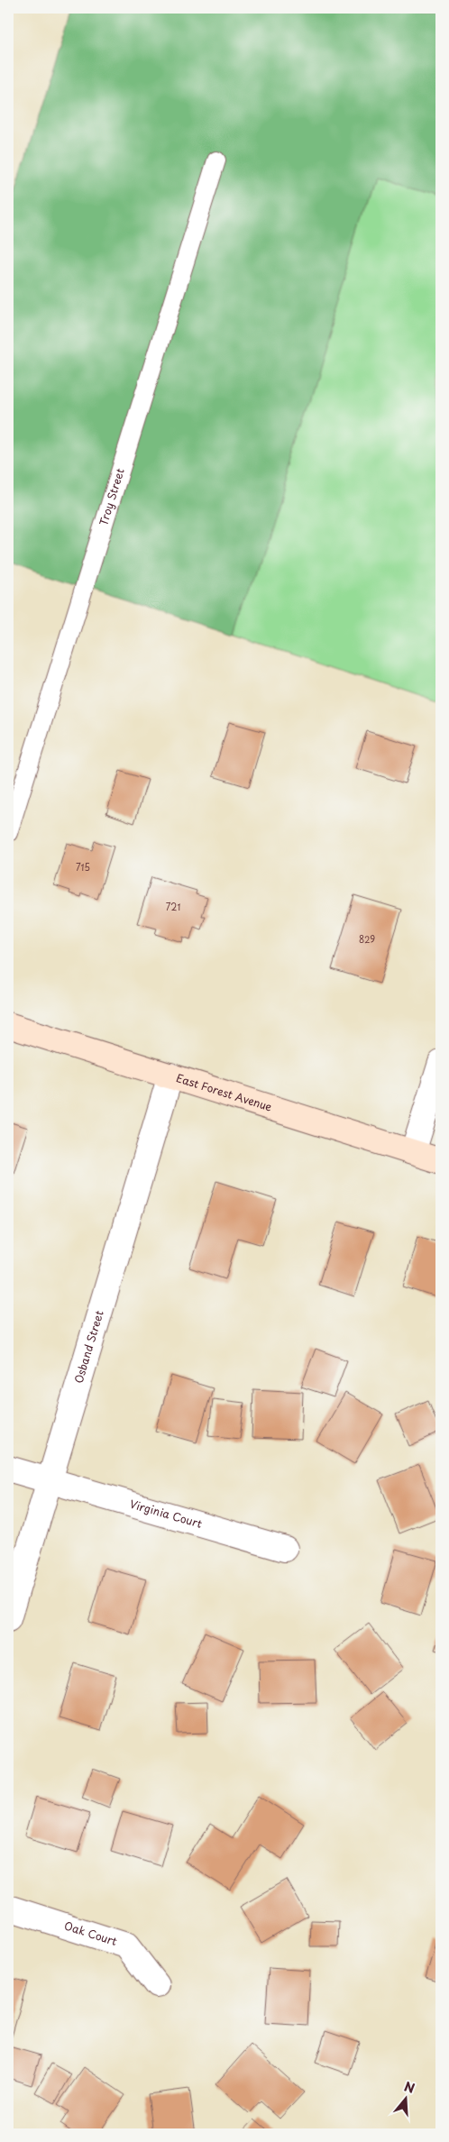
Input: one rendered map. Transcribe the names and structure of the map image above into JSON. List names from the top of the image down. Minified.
{"streets":{"street":["East Forest Avenue","Osband Street","Virginia Court","Oak Court"],"lane":["Troy Street"]},"crossings":[["East Forest Avenue","Osband Street"],["Osband Street","Virginia Court"]],"house_numbers":["715","721","829"],"north":"top"}
